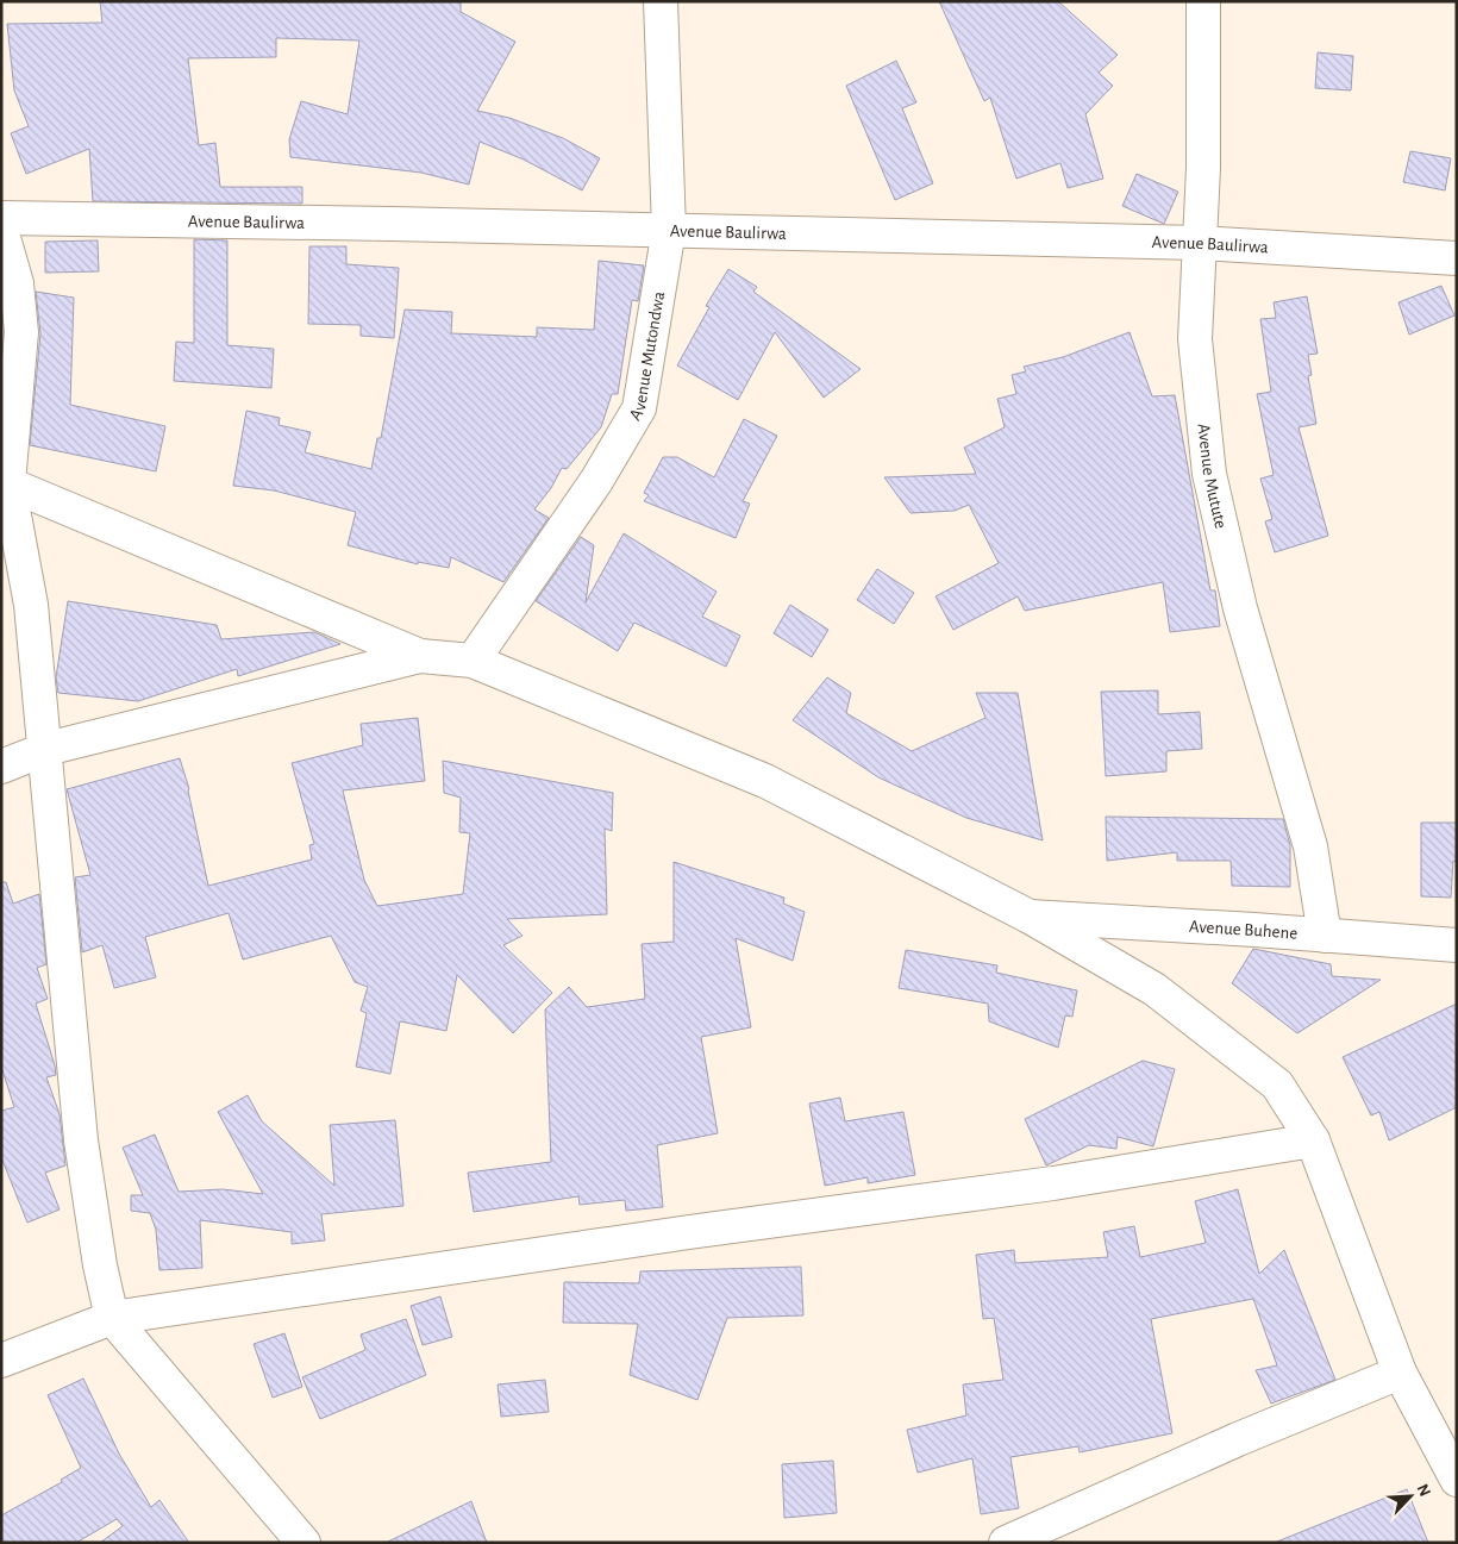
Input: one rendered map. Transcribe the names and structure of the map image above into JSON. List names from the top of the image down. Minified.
{"streets":{"street":["Avenue Baulirwa","Avenue Mutondwa","Avenue Mutute","Avenue Buhene"]},"crossings":[["Avenue Baulirwa","Avenue Mutondwa"],["Avenue Baulirwa","Avenue Mutute"],["Avenue Mutute","Avenue Buhene"]],"north":"top right"}
